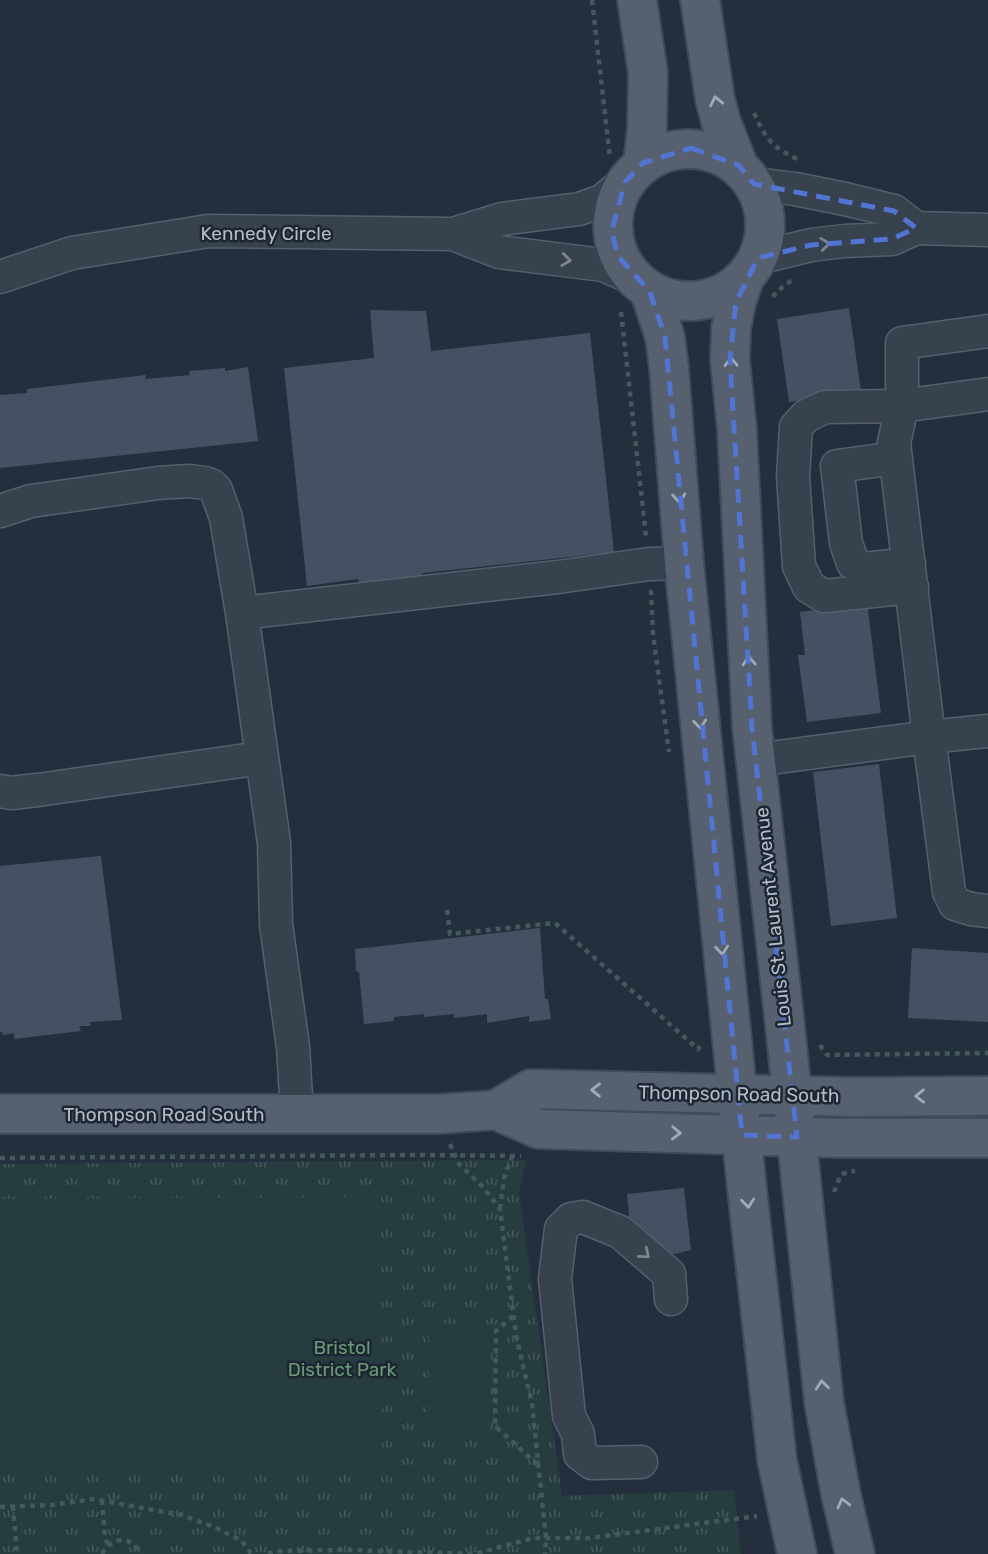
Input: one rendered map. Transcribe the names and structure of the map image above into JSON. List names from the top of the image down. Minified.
{"streets":{"main road":["Louis St. Laurent Avenue","Thompson Road South"],"street":["Kennedy Circle"]},"crossings":[["Kennedy Circle","Louis St. Laurent Avenue"],["Louis St. Laurent Avenue","Thompson Road South"]],"parks":["Bristol District Park"]}
